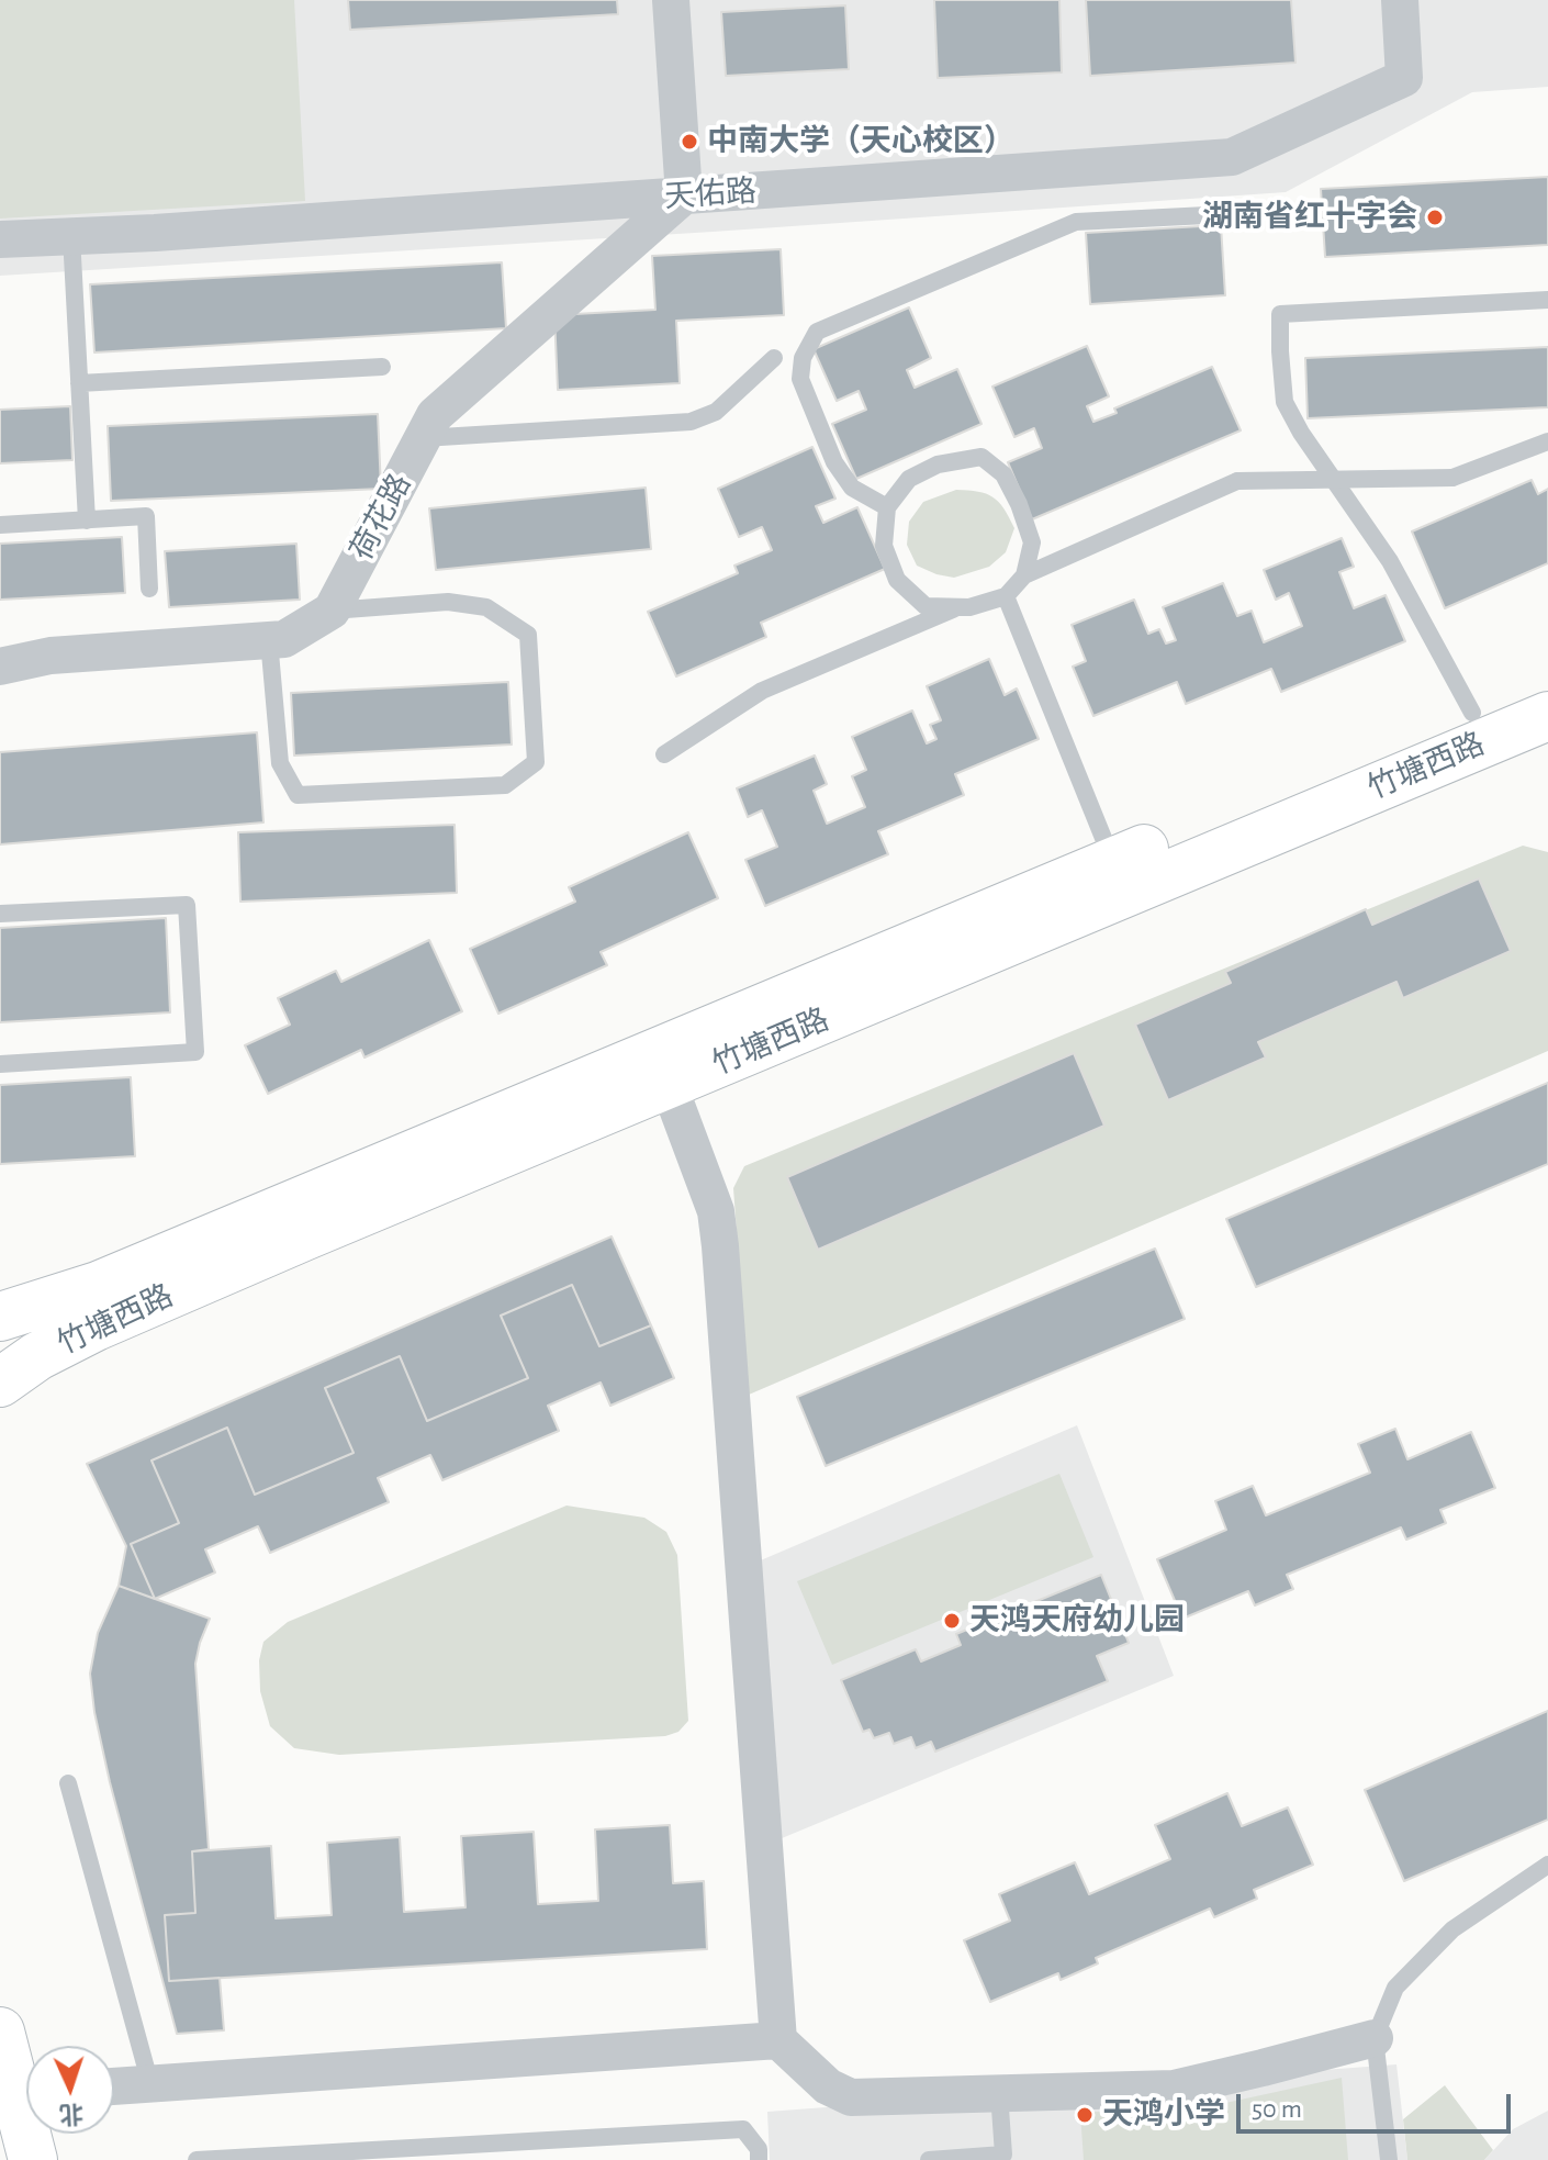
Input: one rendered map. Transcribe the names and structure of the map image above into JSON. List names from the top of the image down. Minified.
{"streets":{"main road":["竹塘西路"],"street":["天佑路","荷花路"]},"crossings":[["天佑路","荷花路"]],"places":["中南大学（天心校区）","湖南省红十字会","天鸿天府幼儿园","天鸿小学"],"scale_bar":"50 m","north":"bottom"}
